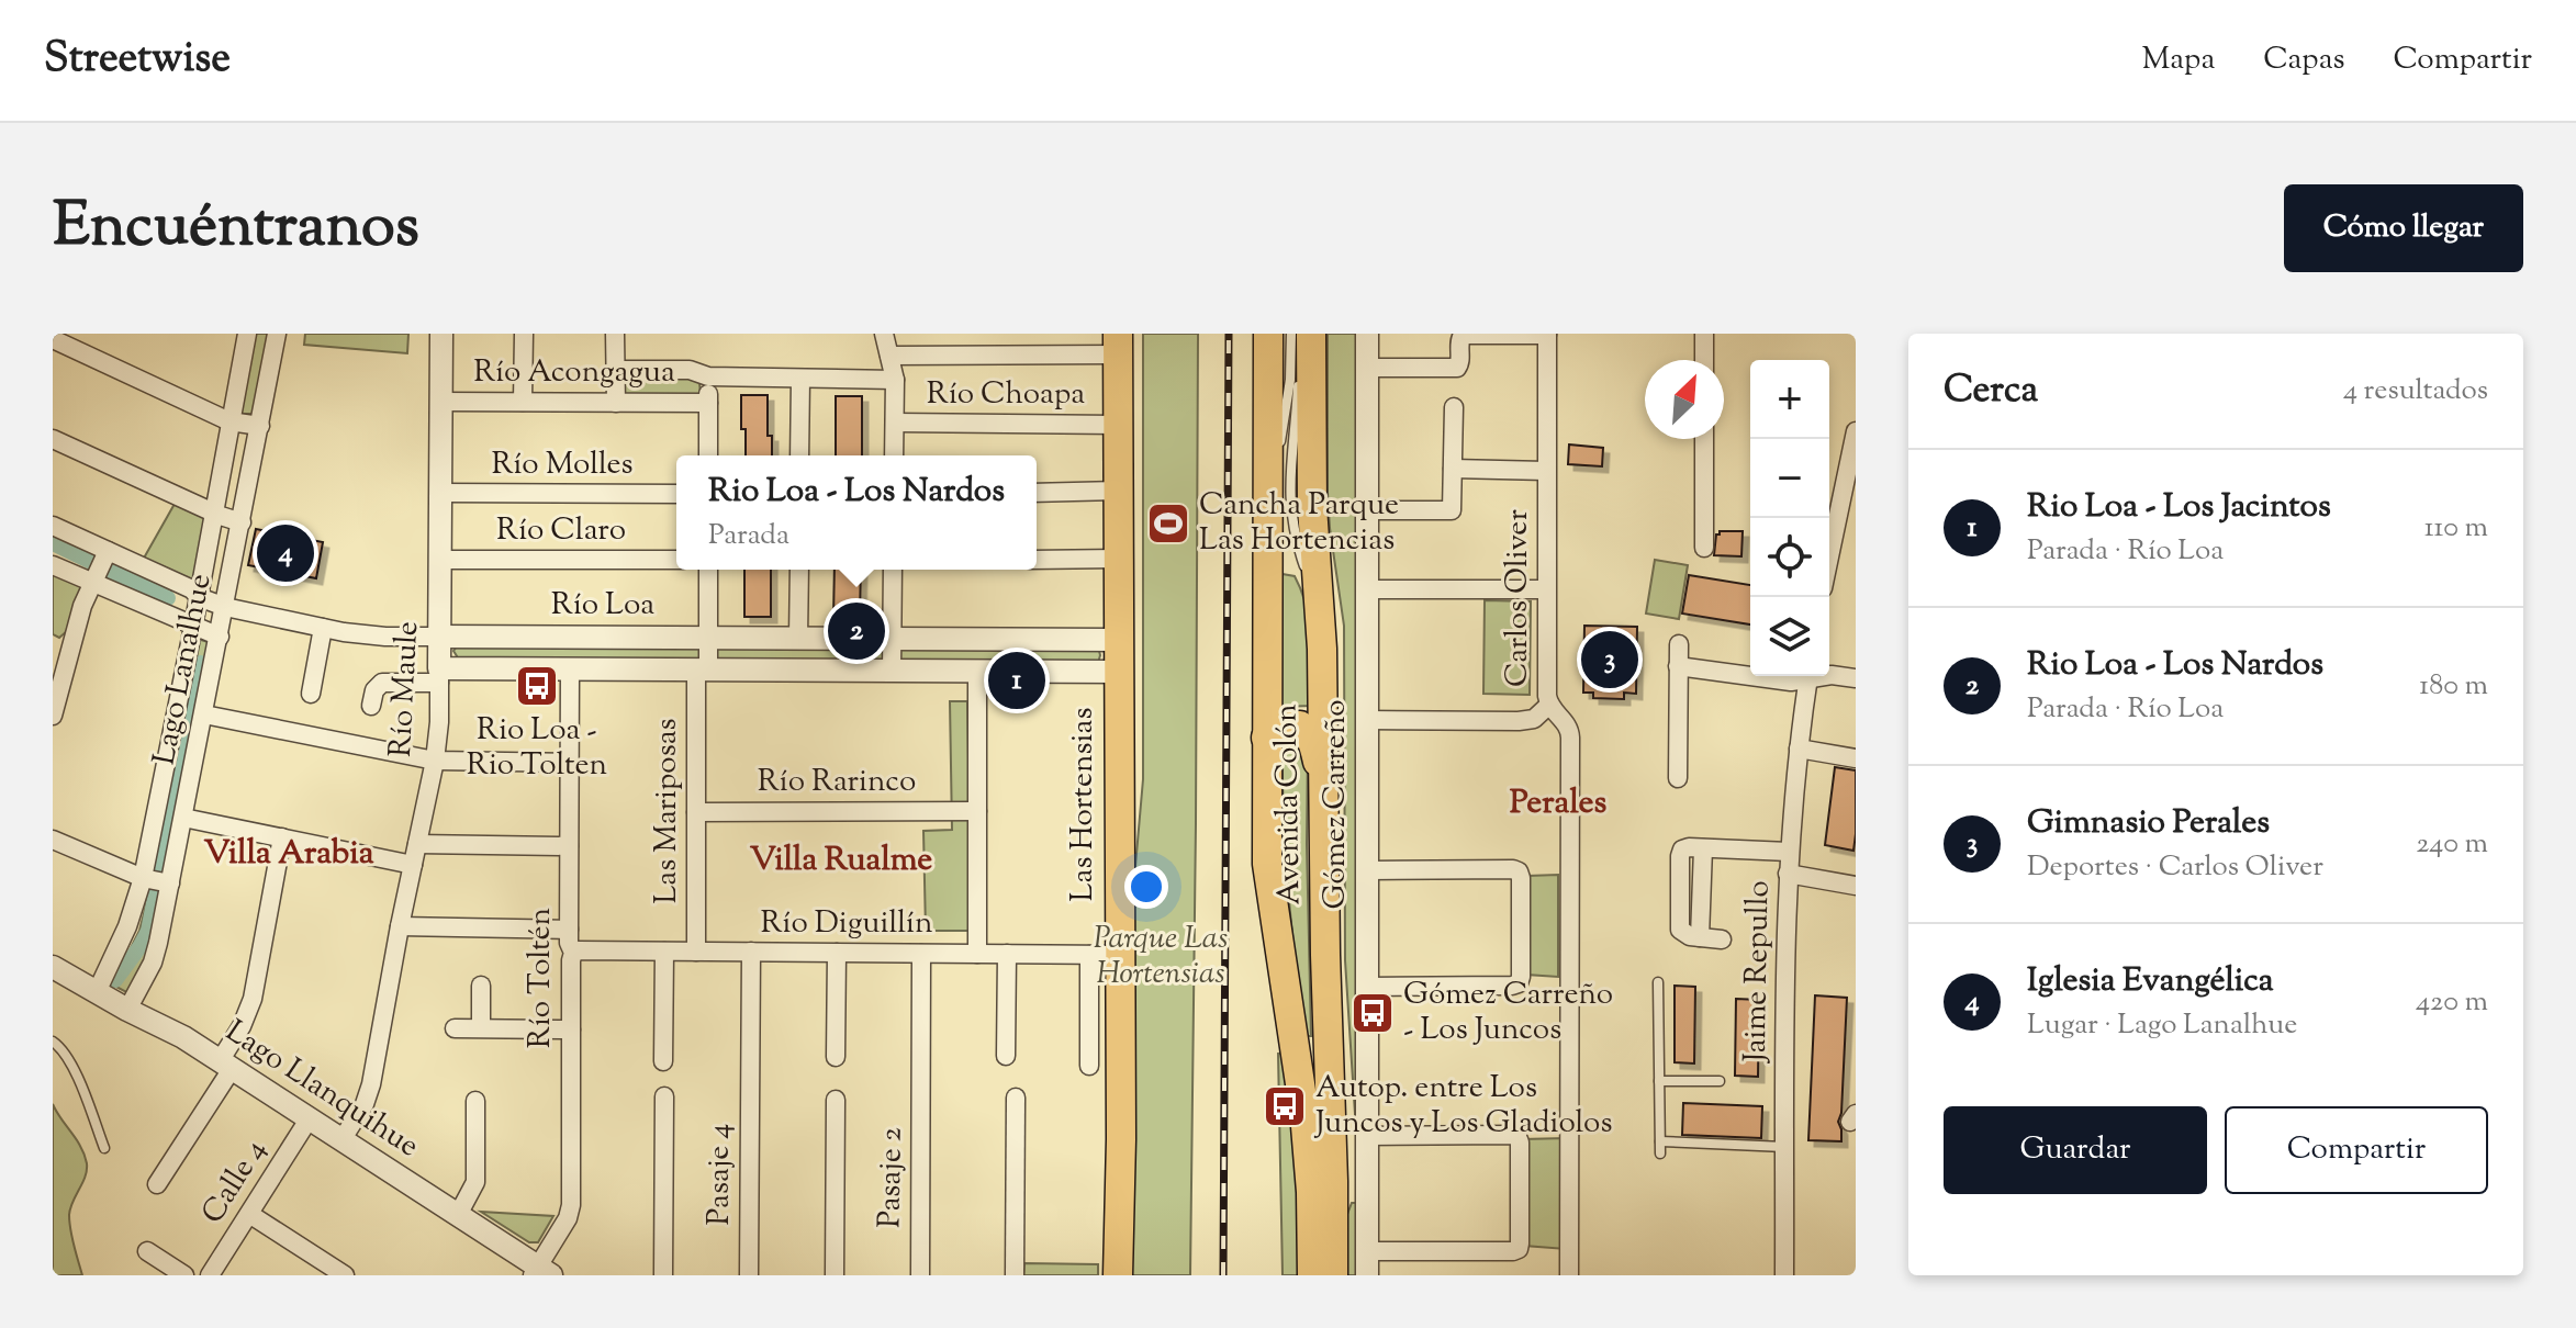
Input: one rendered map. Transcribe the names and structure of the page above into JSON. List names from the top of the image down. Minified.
{"streets":{"main road":["Las Hortensias","Avenida Colón"],"street":["Río Acongagua","Río Choapa","Río Molles","Río Claro","Carlos Oliver","Río Loa","Lago Lanalhue","Río Maule","Río Rarinco","Gómez Carreño","Las Mariposas","Río Diguillín","Jaime Repullo","Río Toltén","Lago Llanquihue","Pasaje 4","Pasaje 2","Calle 4"]},"crossings":[["Río Acongagua","Río Maule"],["Río Choapa","Las Hortensias"],["Río Molles","Río Maule"],["Río Claro","Río Maule"],["Río Loa","Lago Lanalhue"],["Río Loa","Río Maule"],["Río Loa","Las Hortensias"],["Río Loa","Las Mariposas"],["Río Loa","Río Toltén"],["Lago Lanalhue","Lago Llanquihue"],["Río Maule","Lago Llanquihue"],["Río Rarinco","Las Mariposas"],["Las Hortensias","Río Diguillín"],["Las Mariposas","Río Diguillín"],["Río Diguillín","Río Toltén"],["Río Diguillín","Pasaje 4"],["Río Diguillín","Pasaje 2"],["Río Toltén","Lago Llanquihue"],["Lago Llanquihue","Calle 4"]],"districts":["Perales","Villa Arabia","Villa Rualme"],"parks":["Parque Las Hortensias"],"places":{"sports":["Cancha Parque Las Hortencias"],"bus stop":["Rio Loa - Rio Tolten","Gómez Carreño - Los Juncos","Autop. entre Los Juncos y Los Gladiolos"]},"north":"top right","page":{"header":"Streetwise","nav":["Mapa","Capas","Compartir"],"title":"Encuéntranos","buttons":["Cómo llegar",["Guardar","Compartir"]],"heading":["Cerca","4 resultados"],"map_buttons":["+","−"],"list":[{"mark":"1","name":"Rio Loa - Los Jacintos","note":"Parada · Río Loa","value":"110 m"},{"mark":"2","name":"Rio Loa - Los Nardos","note":"Parada · Río Loa","value":"180 m"},{"mark":"3","name":"Gimnasio Perales","note":"Deportes · Carlos Oliver","value":"240 m"},{"mark":"4","name":"Iglesia Evangélica","note":"Lugar · Lago Lanalhue","value":"420 m"}],"popup":["Rio Loa - Los Nardos","Parada"],"pins":["4","2","3","1"]}}
